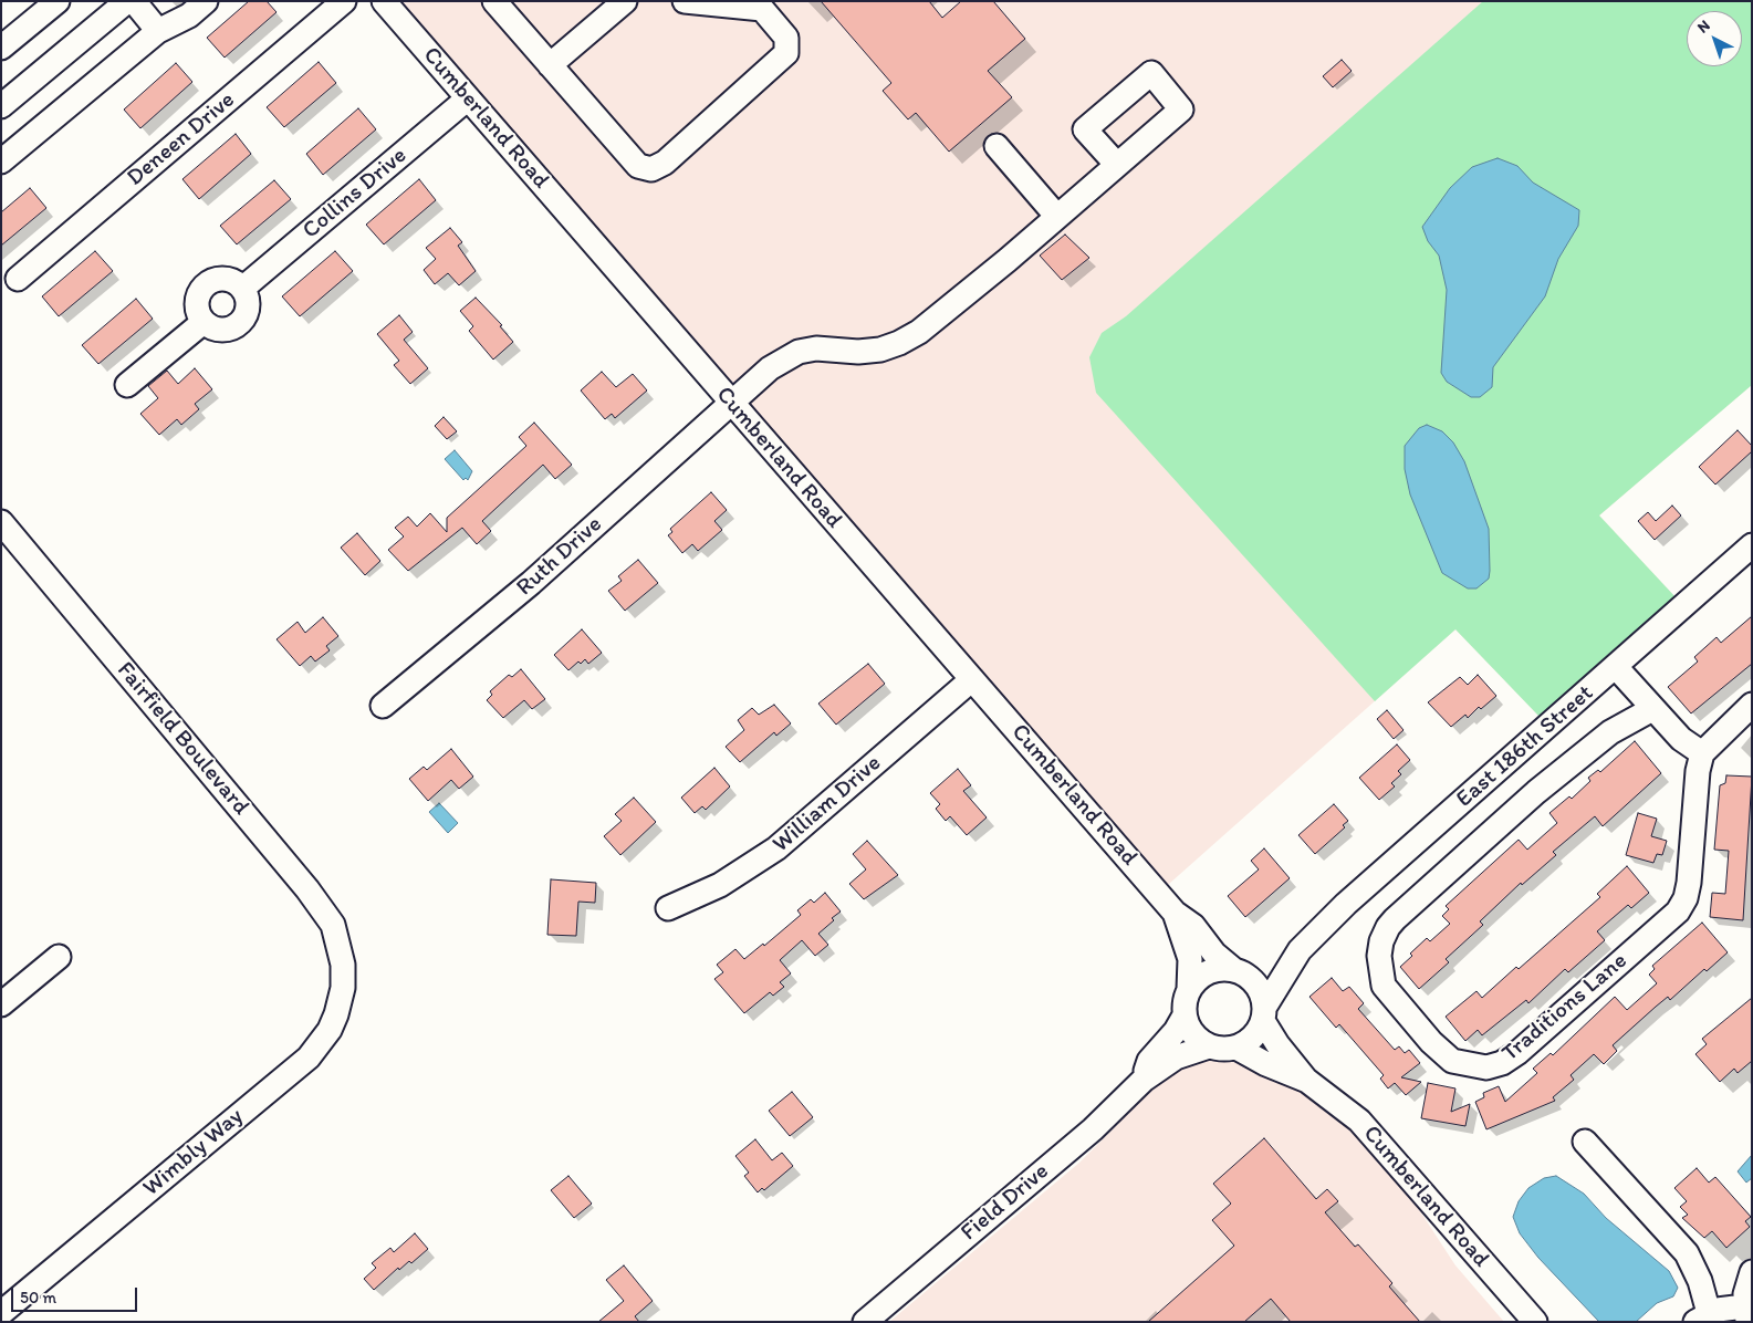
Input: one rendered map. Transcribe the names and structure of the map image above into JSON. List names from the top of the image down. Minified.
{"streets":{"street":["Cumberland Road","Deneen Drive","Collins Drive","Ruth Drive","Fairfield Boulevard","East 186th Street","William Drive","Traditions Lane","Wimbly Way","Field Drive"]},"crossings":[["Cumberland Road","Collins Drive"],["Cumberland Road","Ruth Drive"],["Cumberland Road","East 186th Street"],["Cumberland Road","William Drive"],["Fairfield Boulevard","Wimbly Way"]],"scale_bar":"50 m","north":"top left"}
